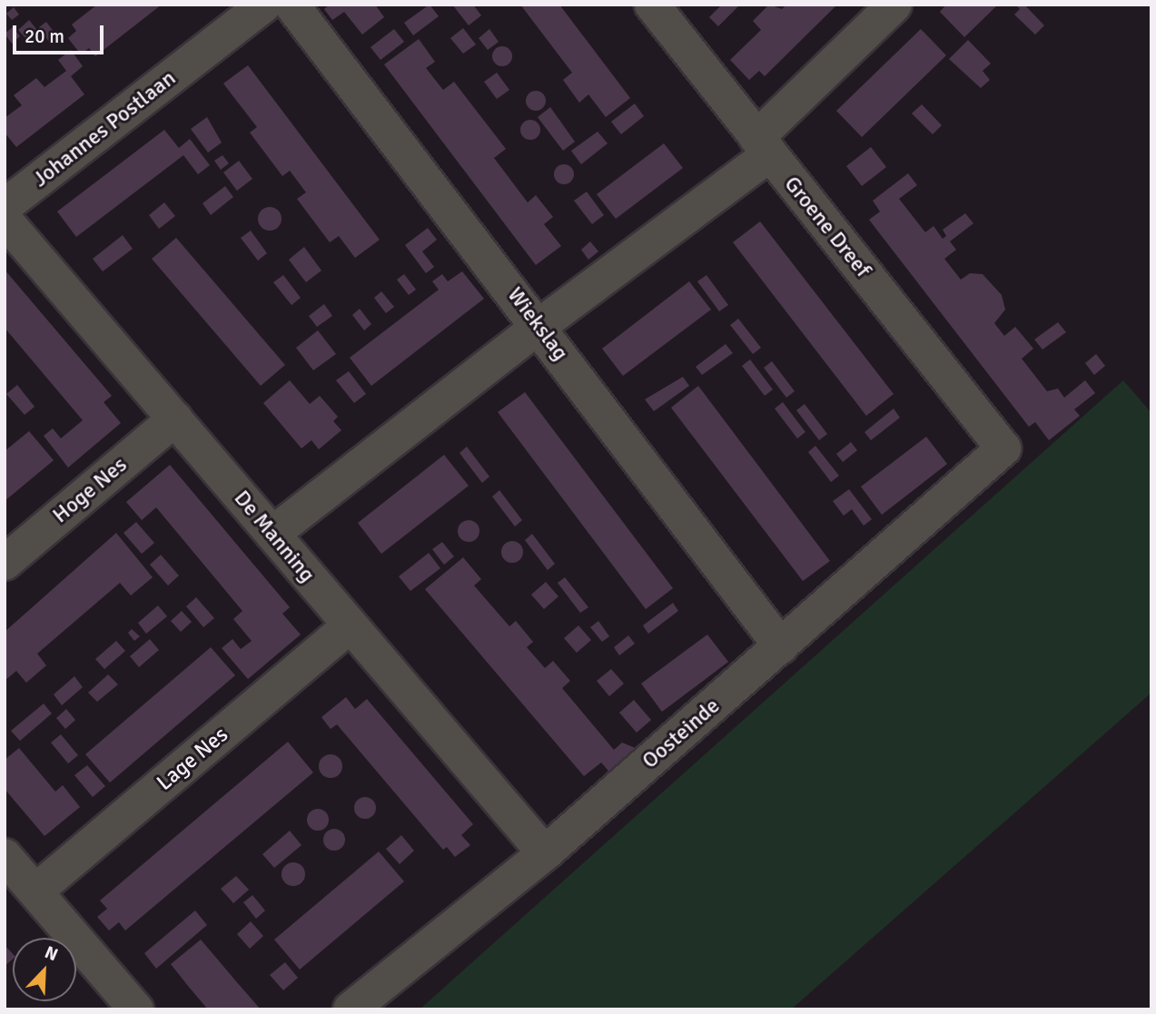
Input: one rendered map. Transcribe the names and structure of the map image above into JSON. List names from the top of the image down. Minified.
{"streets":{"street":["Johannes Postlaan","Groene Dreef","Wiekslag","Hoge Nes","De Manning","Oosteinde","Lage Nes"]},"crossings":[["Groene Dreef","Oosteinde"],["Wiekslag","Oosteinde"],["Hoge Nes","De Manning"],["De Manning","Oosteinde"],["De Manning","Lage Nes"]],"scale_bar":"20 m","north":"top right"}
